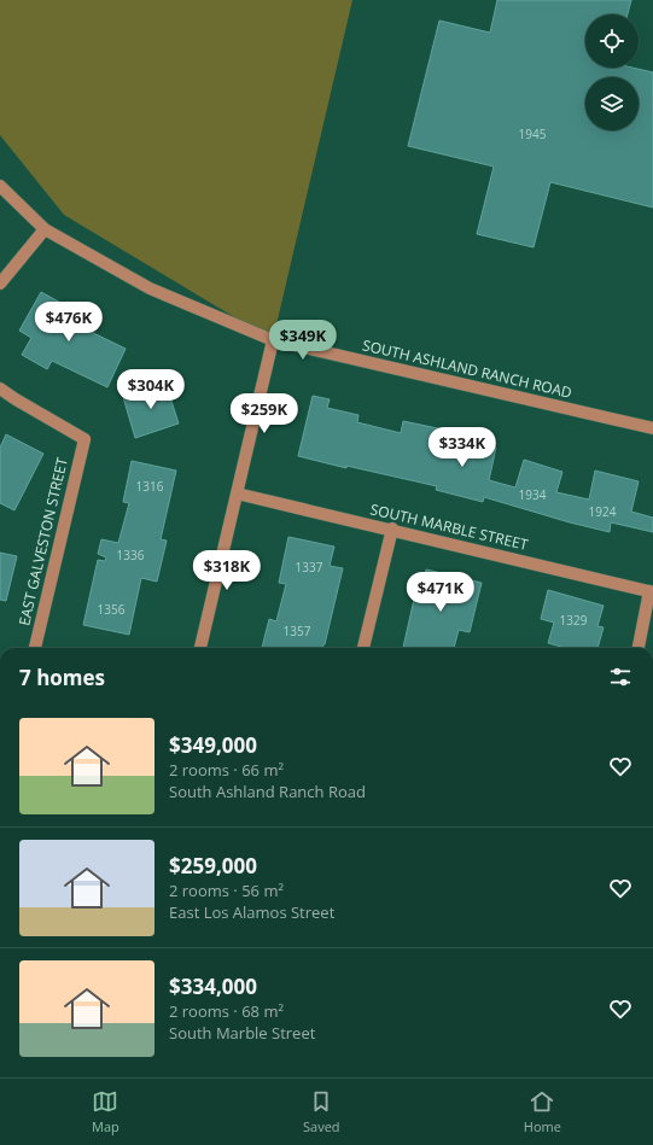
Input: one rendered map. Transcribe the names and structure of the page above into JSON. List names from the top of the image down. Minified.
{"streets":{"street":["SOUTH ASHLAND RANCH ROAD","SOUTH MARBLE STREET","EAST GALVESTON STREET"]},"house_numbers":["1945","1316","1934","1924","1336","1337","1356","1329","1357"],"page":{"price":["$476K","$349K","$304K","$259K","$334K","$318K","$471K"],"heading":"7 homes","list":[{"name":"$349,000","note":"2 rooms · 66 m² · South Ashland Ranch Road"},{"name":"$259,000","note":"2 rooms · 56 m² · East Los Alamos Street"},{"name":"$334,000","note":"2 rooms · 68 m² · South Marble Street"}],"tabs":["Map","Saved","Home"]}}
